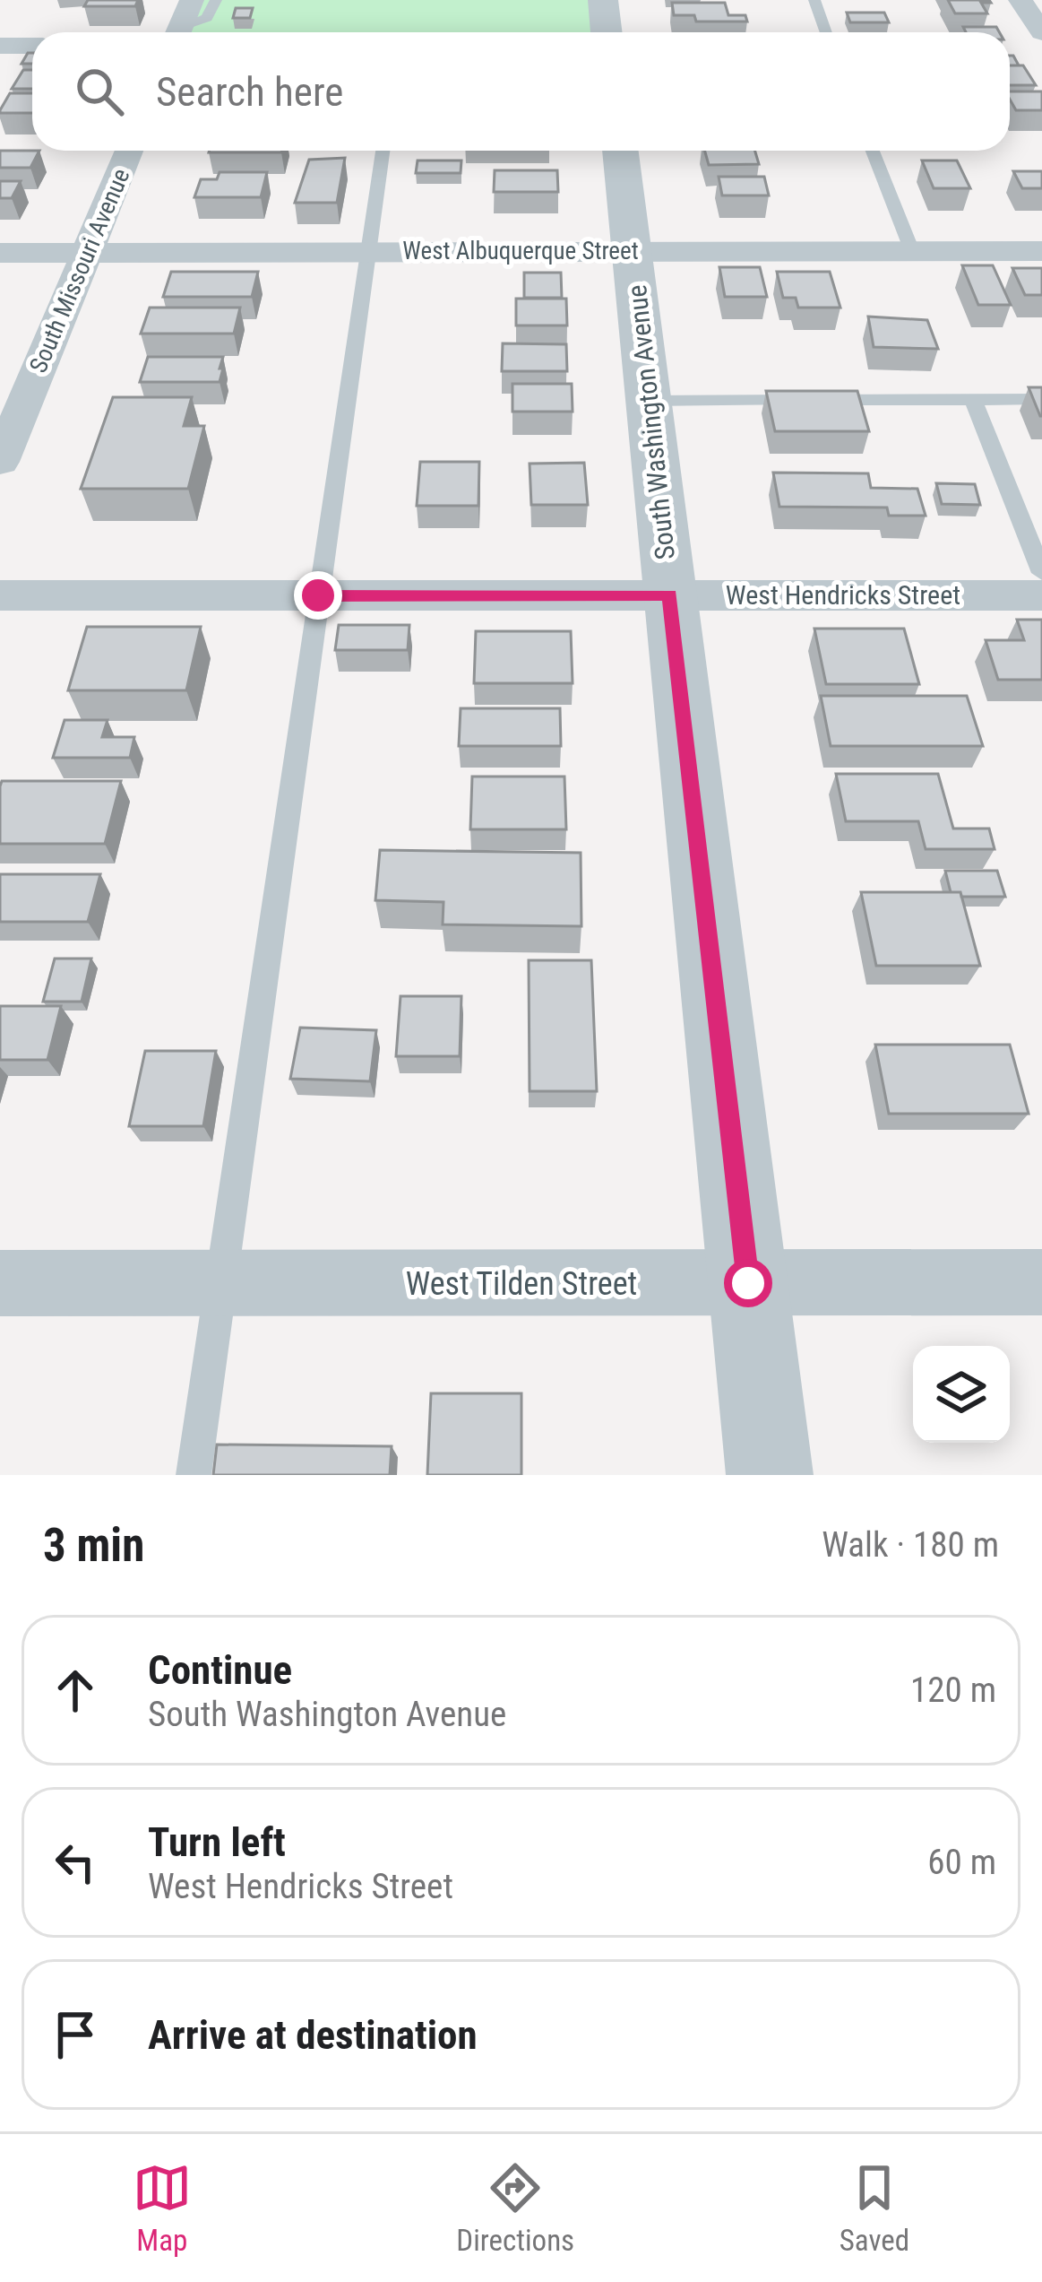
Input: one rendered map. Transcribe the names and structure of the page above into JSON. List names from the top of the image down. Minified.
{"streets":{"street":["West Albuquerque Street","South Missouri Avenue","South Washington Avenue","West Hendricks Street","West Tilden Street"]},"crossings":[["West Albuquerque Street","South Missouri Avenue"],["West Albuquerque Street","South Washington Avenue"],["South Washington Avenue","West Hendricks Street"],["South Washington Avenue","West Tilden Street"]],"page":{"search":"Search here","heading":["3 min","Walk · 180 m"],"list":[["Continue","South Washington Avenue","120 m"],["Turn left","West Hendricks Street","60 m"],"Arrive at destination"],"nav":["Map","Directions","Saved"]}}
